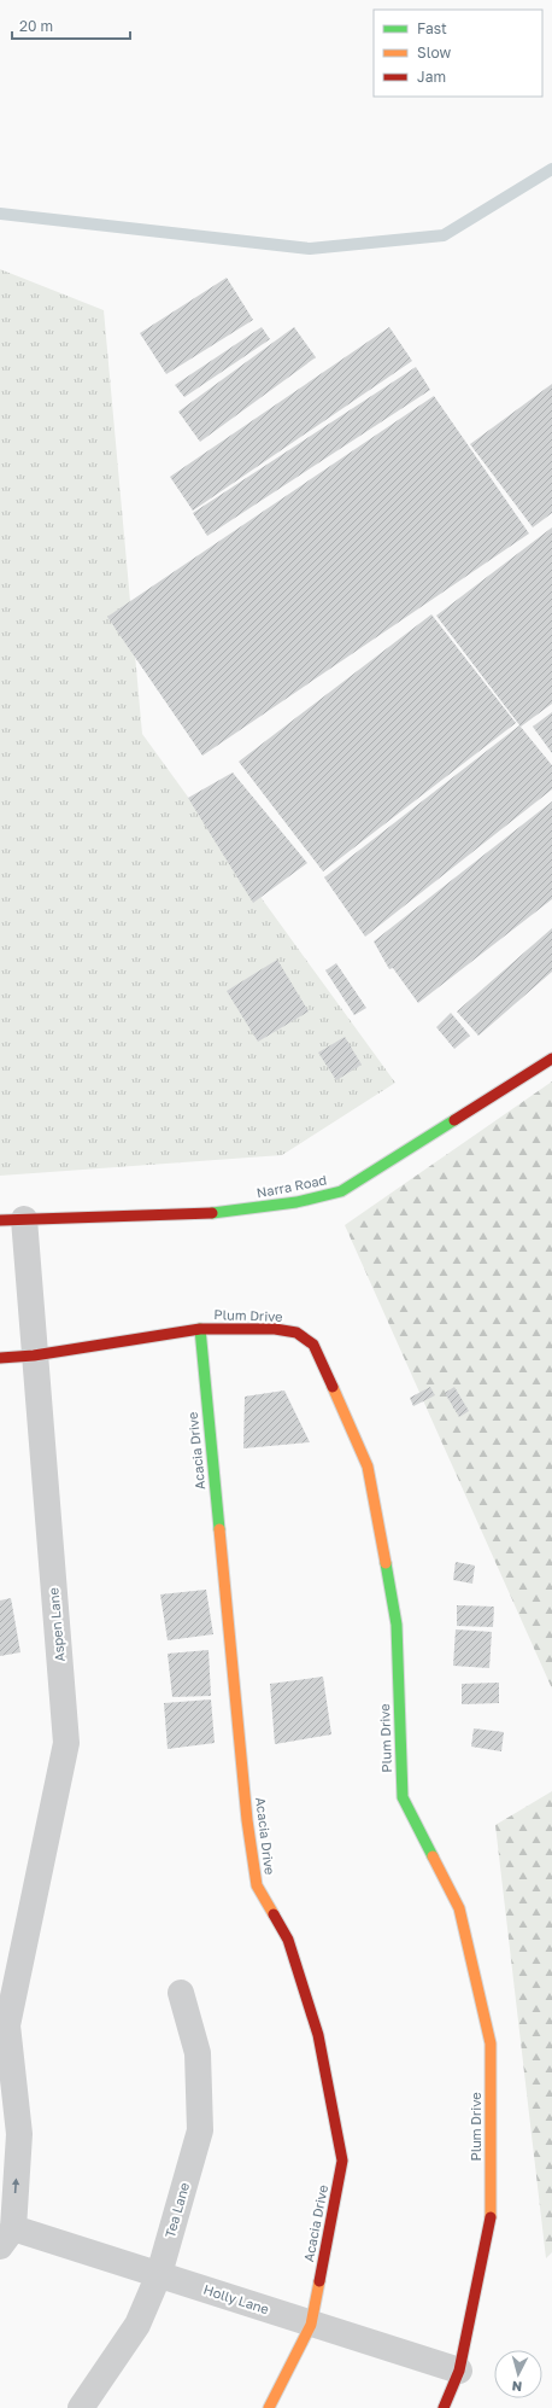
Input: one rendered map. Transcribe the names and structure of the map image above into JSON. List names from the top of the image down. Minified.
{"streets":{"street":["Narra Road","Plum Drive","Acacia Drive","Aspen Lane","Tea Lane","Holly Lane"]},"crossings":[["Narra Road","Aspen Lane"],["Plum Drive","Acacia Drive"],["Plum Drive","Aspen Lane"],["Plum Drive","Holly Lane"],["Acacia Drive","Holly Lane"],["Aspen Lane","Holly Lane"],["Tea Lane","Holly Lane"]],"legend":["Fast","Slow","Jam"],"scale_bar":"20 m","north":"bottom"}
